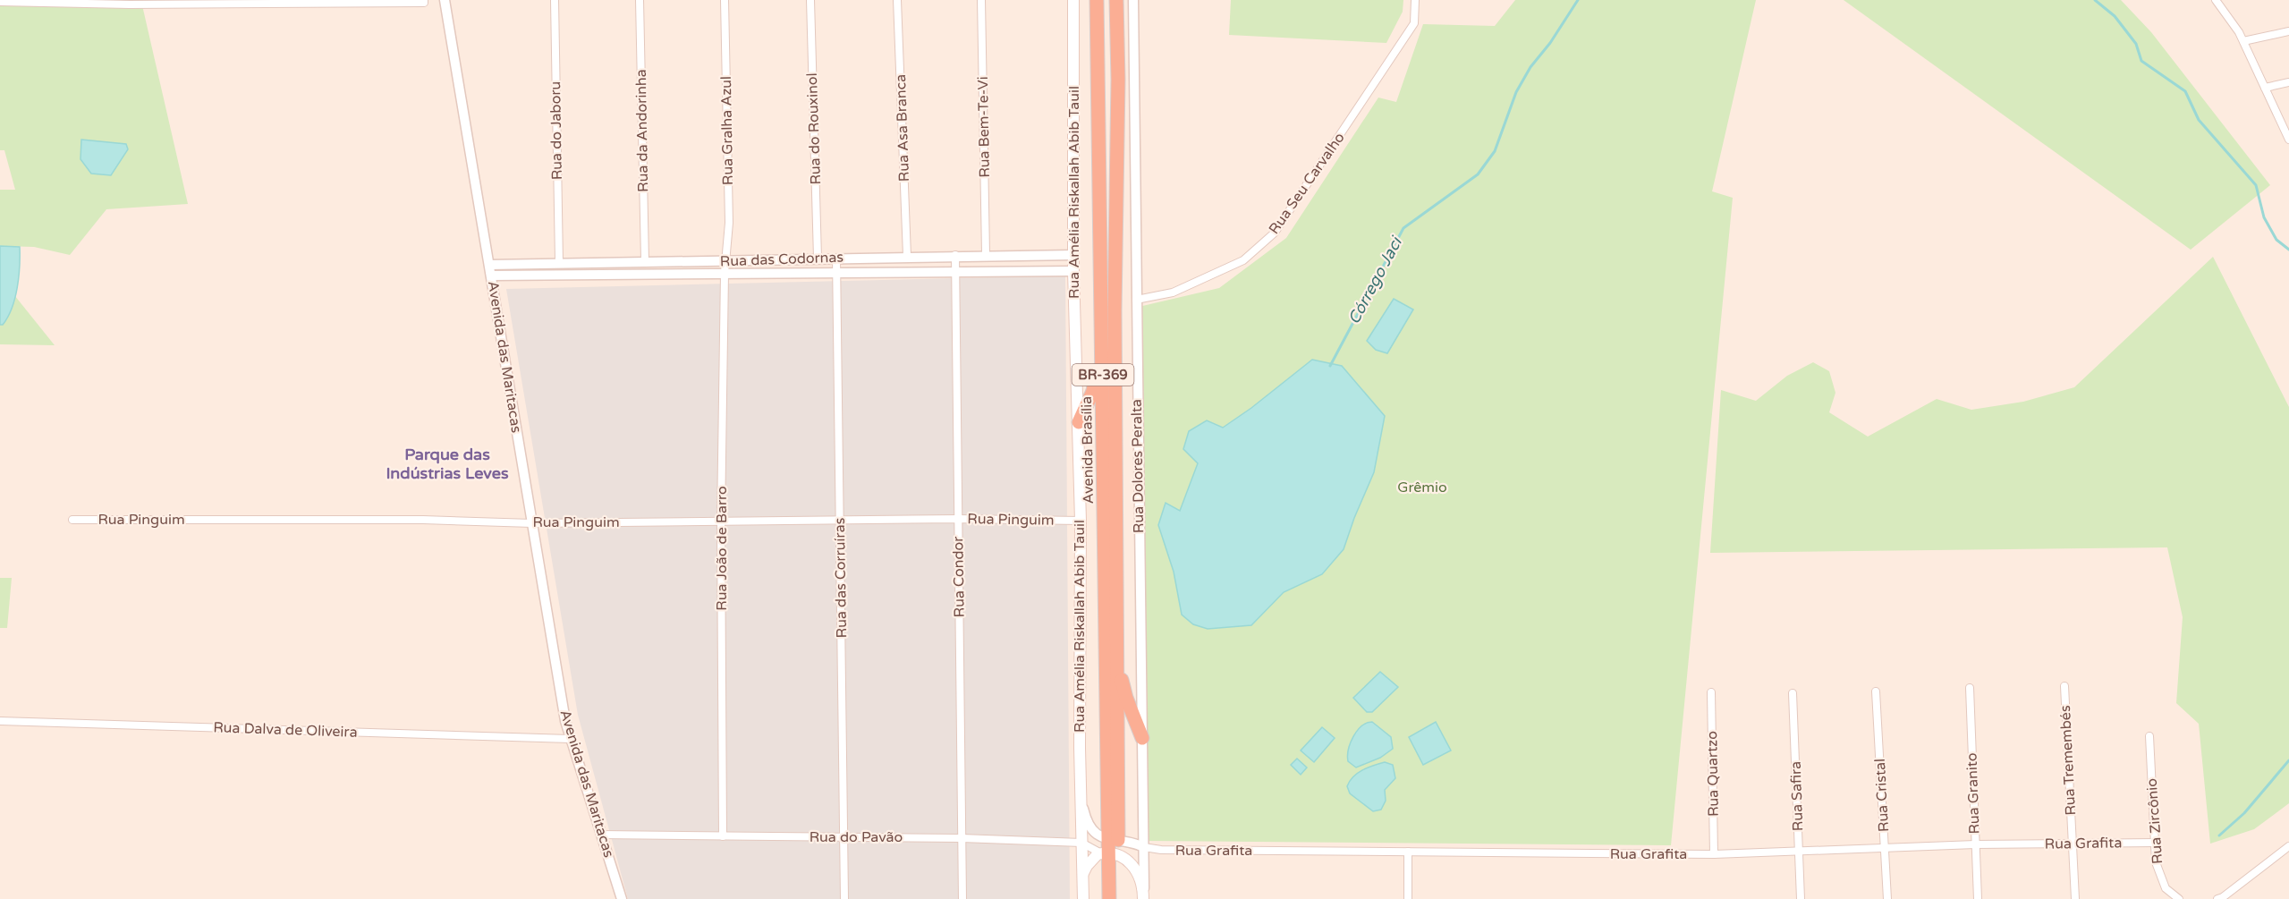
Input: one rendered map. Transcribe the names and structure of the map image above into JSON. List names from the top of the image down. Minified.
{"streets":{"highway":["BR-369","Avenida Brasília"],"main road":["Rua Amélia Riskallah Abib Tauil"],"street":["Rua Bem-Te-Vi","Rua Asa Branca","Rua do Rouxinol","Rua do Jaboru","Rua da Andorinha","Rua Gralha Azul","Rua Seu Carvalho","Rua das Codornas","Avenida das Maritacas","Rua Dolores Peralta","Rua Pinguim","Rua João de Barro","Rua Condor","Rua das Corruíras","Rua Dalva de Oliveira","Rua Tremembés","Rua Quartzo","Rua Granito","Rua Cristal","Rua Safira","Rua Zircônio","Rua do Pavão","Rua Grafita"]},"crossings":[["Rua Bem-Te-Vi","Rua das Codornas"],["Rua Asa Branca","Rua das Codornas"],["Rua do Rouxinol","Rua das Codornas"],["Rua do Jaboru","Rua das Codornas"],["Rua da Andorinha","Rua das Codornas"],["Rua Gralha Azul","Rua das Codornas"],["Rua Gralha Azul","Rua João de Barro"],["Rua Seu Carvalho","Rua Dolores Peralta"],["Rua Amélia Riskallah Abib Tauil","Rua das Codornas"],["Rua Amélia Riskallah Abib Tauil","Rua Pinguim"],["Rua Amélia Riskallah Abib Tauil","Rua do Pavão"],["Rua das Codornas","Avenida das Maritacas"],["Rua das Codornas","Rua João de Barro"],["Rua das Codornas","Rua Condor"],["Rua das Codornas","Rua das Corruíras"],["Avenida das Maritacas","Rua Pinguim"],["Avenida das Maritacas","Rua Dalva de Oliveira"],["Avenida das Maritacas","Rua do Pavão"],["Avenida Brasília","Rua do Pavão"],["Rua Dolores Peralta","Rua Grafita"],["Rua Pinguim","Rua João de Barro"],["Rua Pinguim","Rua Condor"],["Rua Pinguim","Rua das Corruíras"],["Rua João de Barro","Rua do Pavão"],["Rua Condor","Rua do Pavão"],["Rua das Corruíras","Rua do Pavão"],["Rua Tremembés","Rua Grafita"],["Rua Quartzo","Rua Grafita"],["Rua Granito","Rua Grafita"],["Rua Cristal","Rua Grafita"],["Rua Safira","Rua Grafita"],["Rua Zircônio","Rua Grafita"]],"districts":["Parque das Indústrias Leves"],"water":["Córrego Jaci"],"parks":["Grêmio"]}
